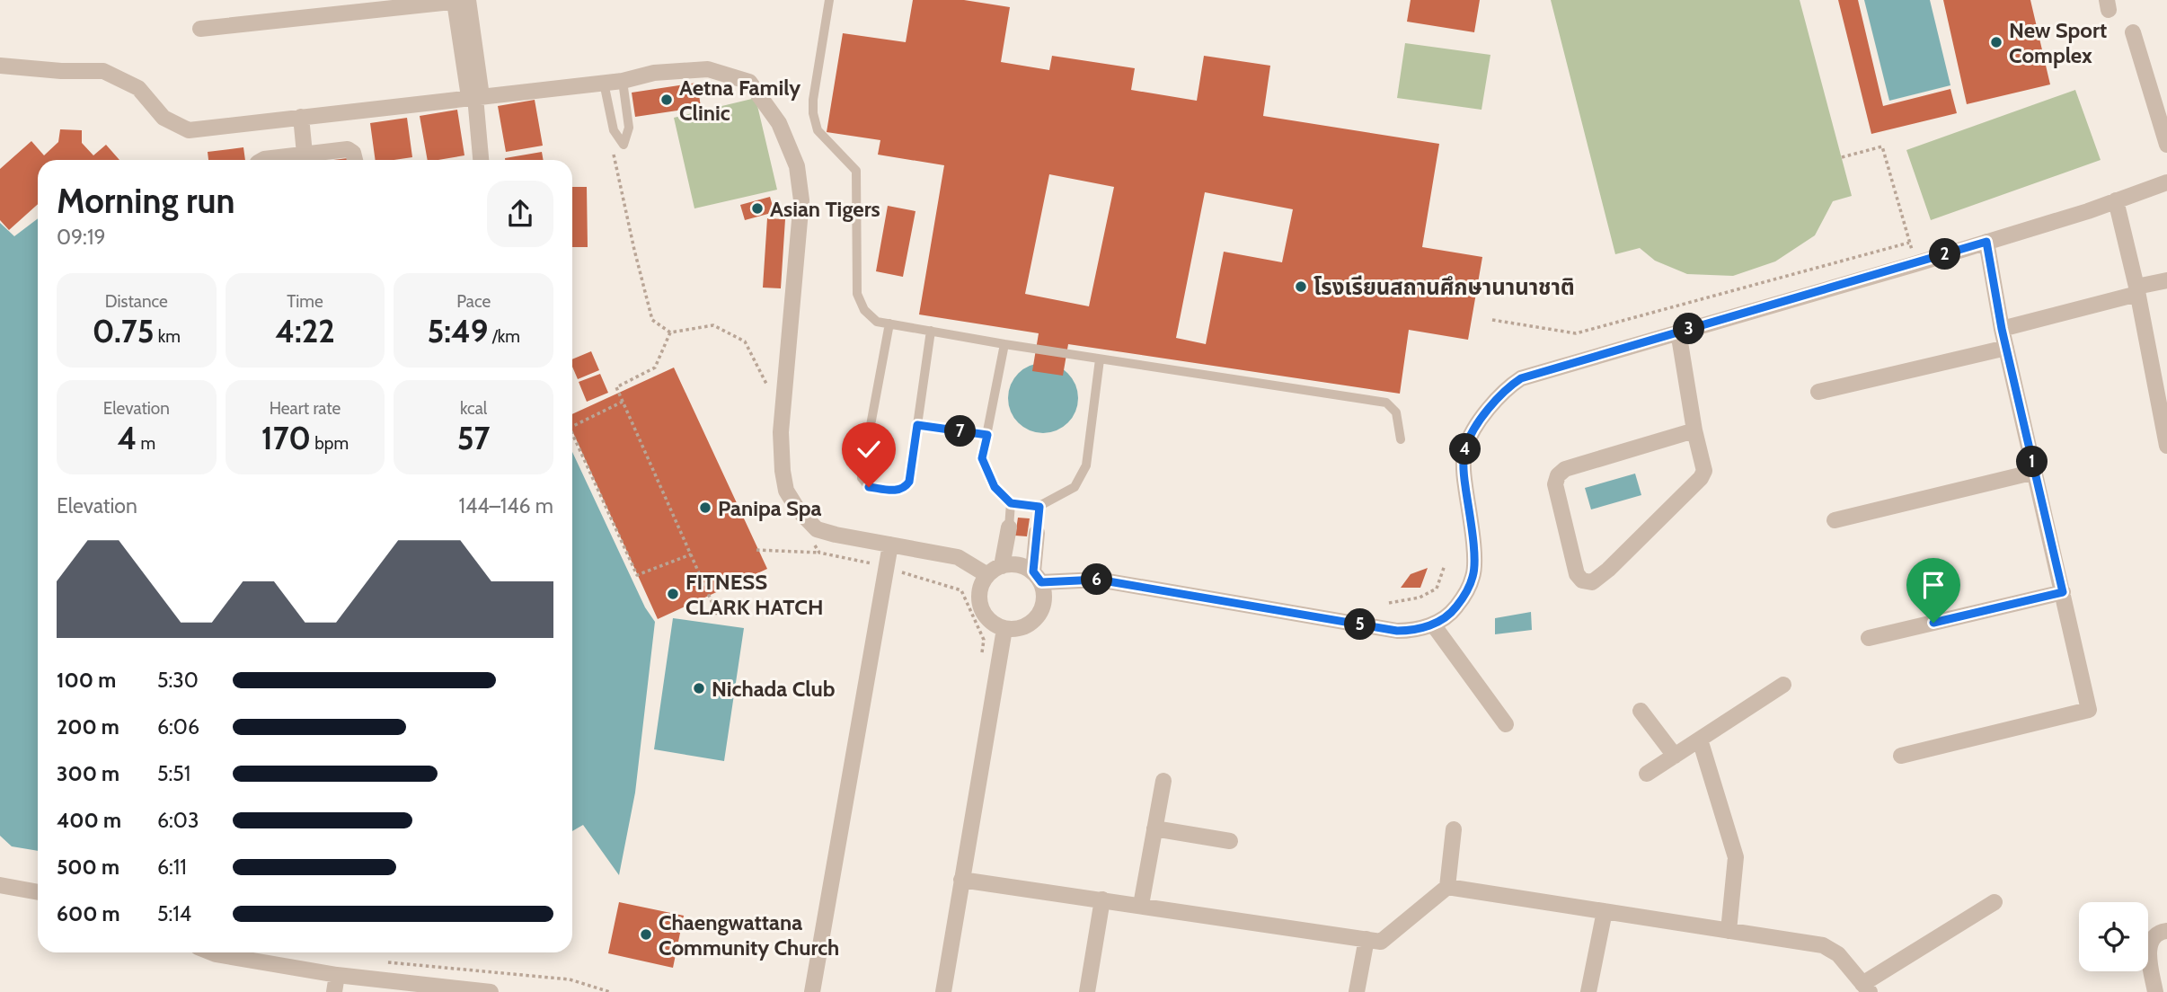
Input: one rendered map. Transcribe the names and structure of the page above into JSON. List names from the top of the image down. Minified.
{"places":["New Sport Complex","Aetna Family Clinic","Asian Tigers","โรงเรียนสถานศึกษานานาชาติ","Panipa Spa","FITNESS CLARK HATCH","Nichada Club","Chaengwattana Community Church"],"page":{"heading":["Morning run","09:19"],"pins":["2","3","7","4","1","6","5"],"stats":[["Distance","0.75 km"],["Time","4:22"],["Pace","5:49 /km"],["Elevation","4 m"],["Heart rate","170 bpm"],["kcal","57"]],"chart":["Elevation","144–146 m"],"list":[{"name":"100 m","note":"5:30"},{"name":"200 m","note":"6:06"},{"name":"300 m","note":"5:51"},{"name":"400 m","note":"6:03"},{"name":"500 m","note":"6:11"},{"name":"600 m","note":"5:14"}]}}
